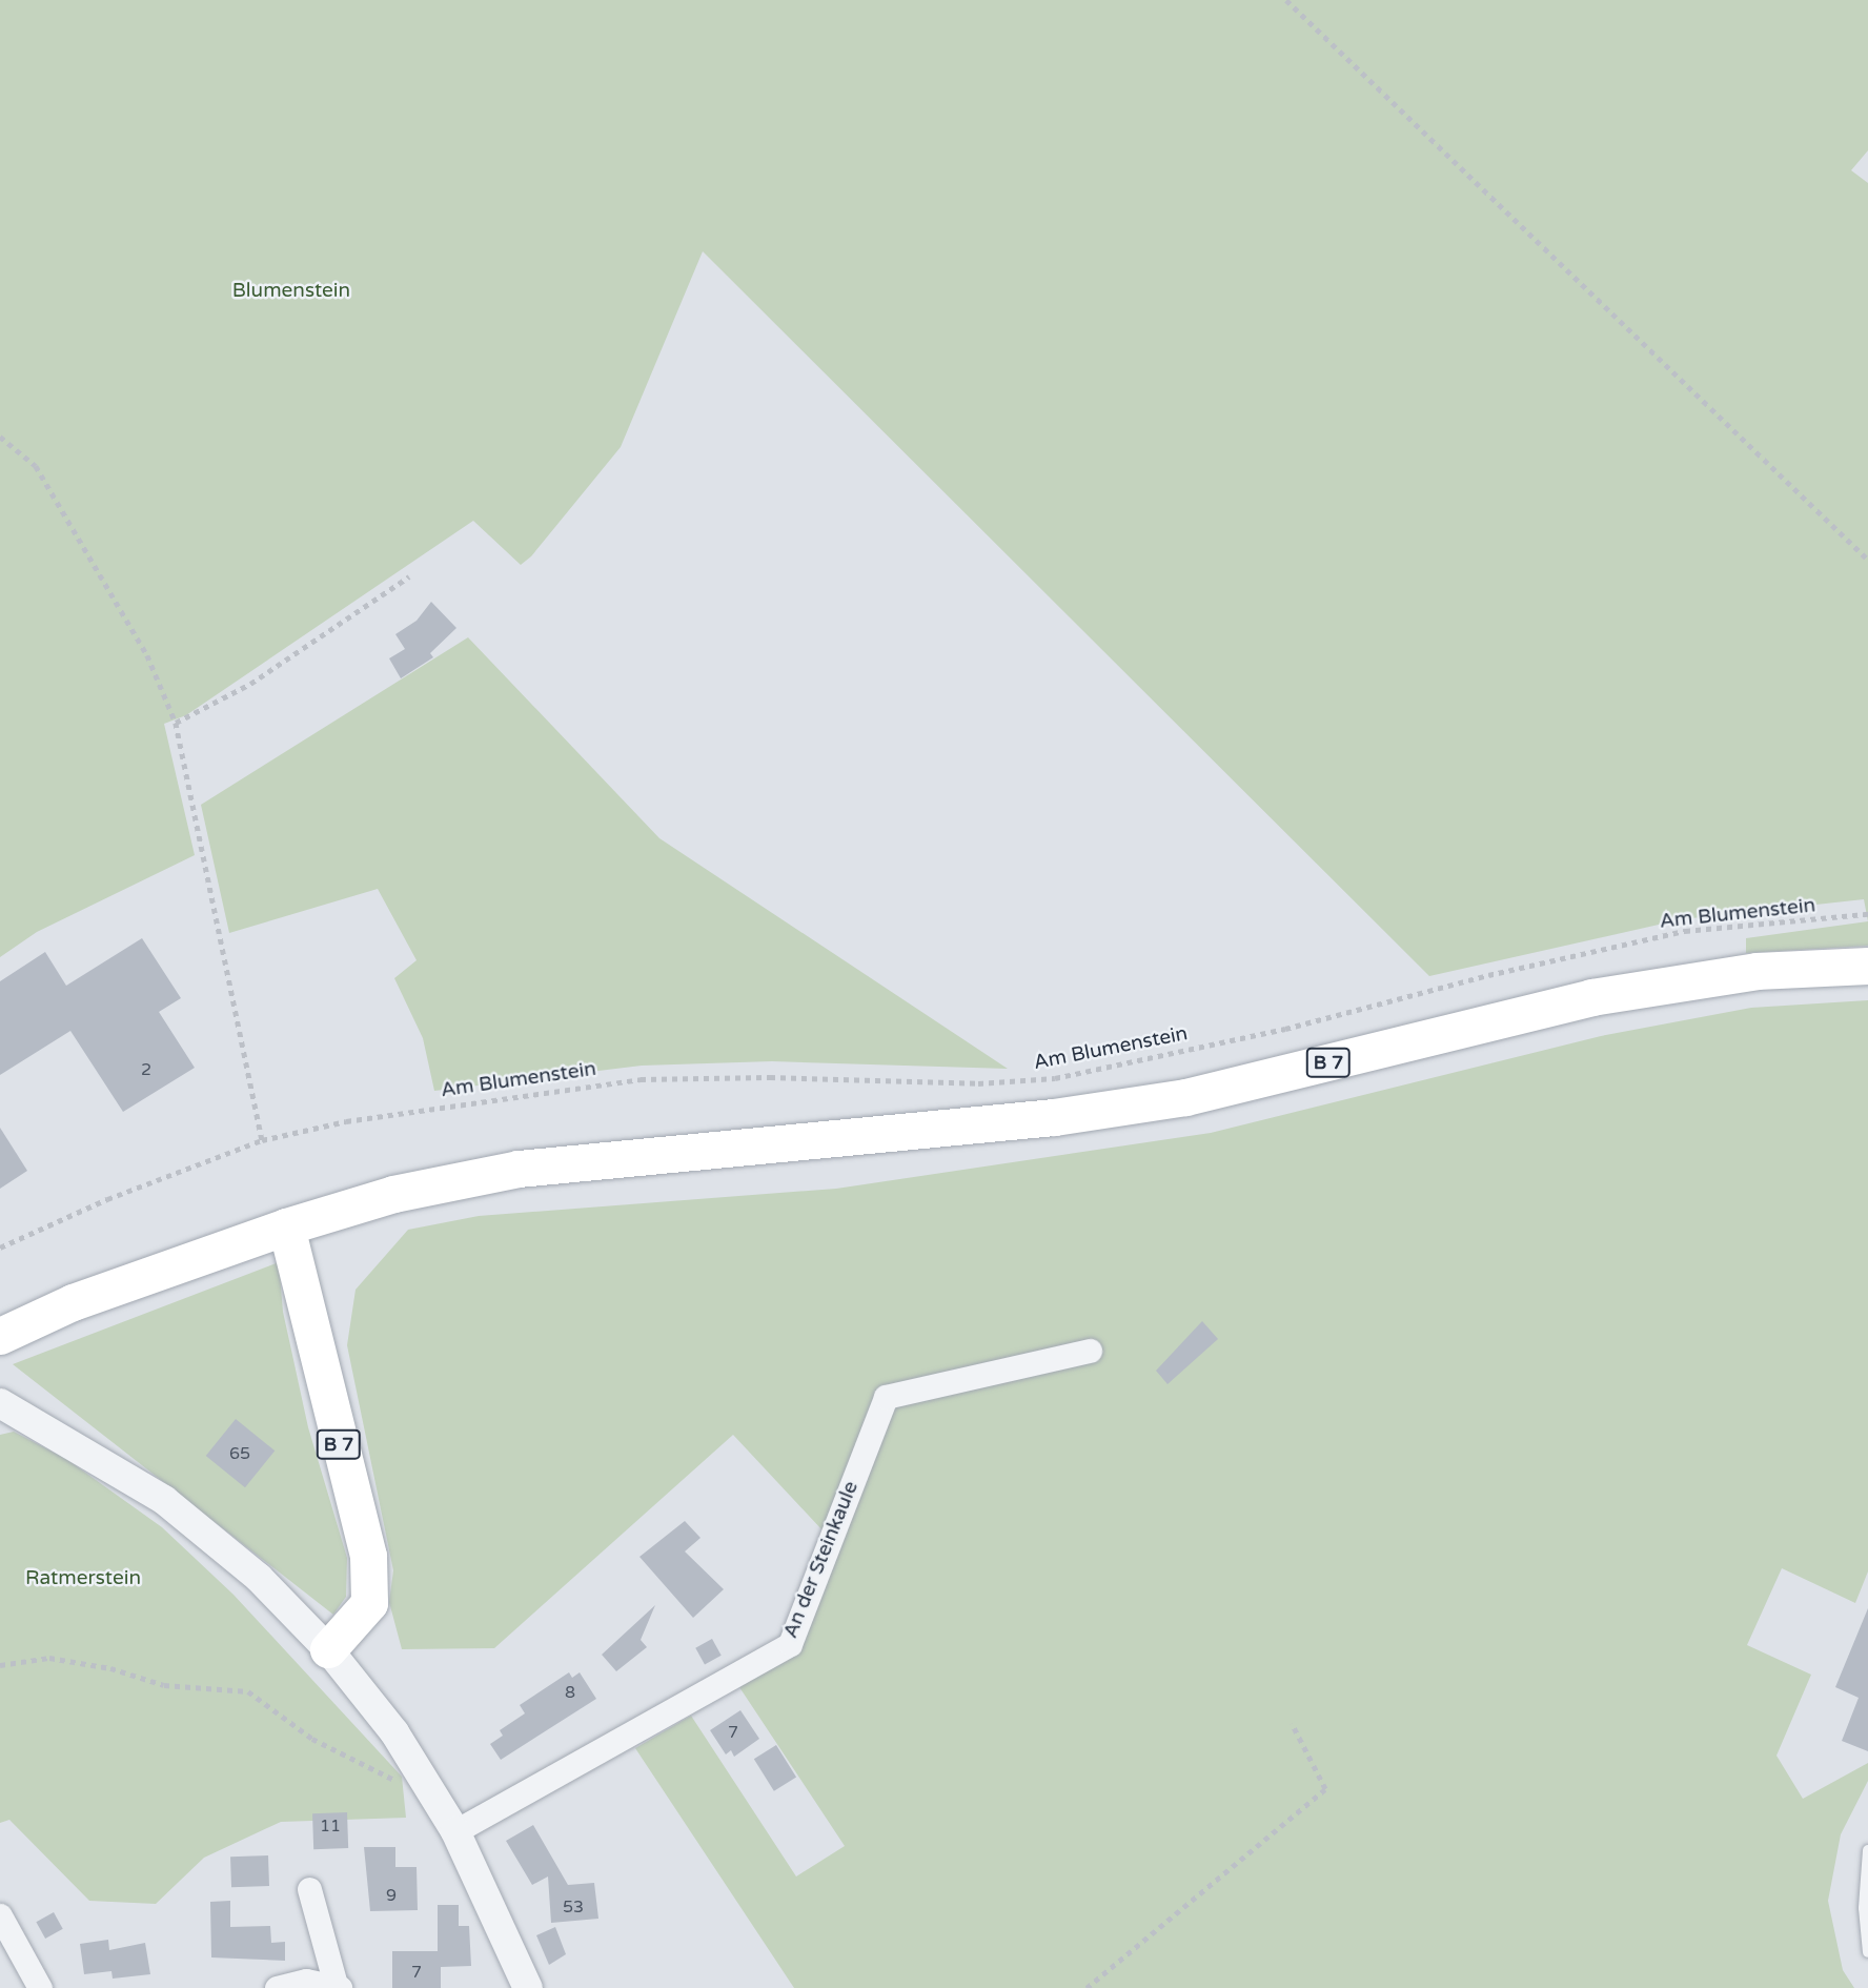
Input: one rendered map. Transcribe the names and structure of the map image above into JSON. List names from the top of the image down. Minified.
{"streets":{"main road":["B 7"],"street":["An der Steinkaule"],"path":["Am Blumenstein"]},"parks":["Blumenstein","Ratmerstein"],"house_numbers":["2","65","8","7","11","9","53","7"]}
